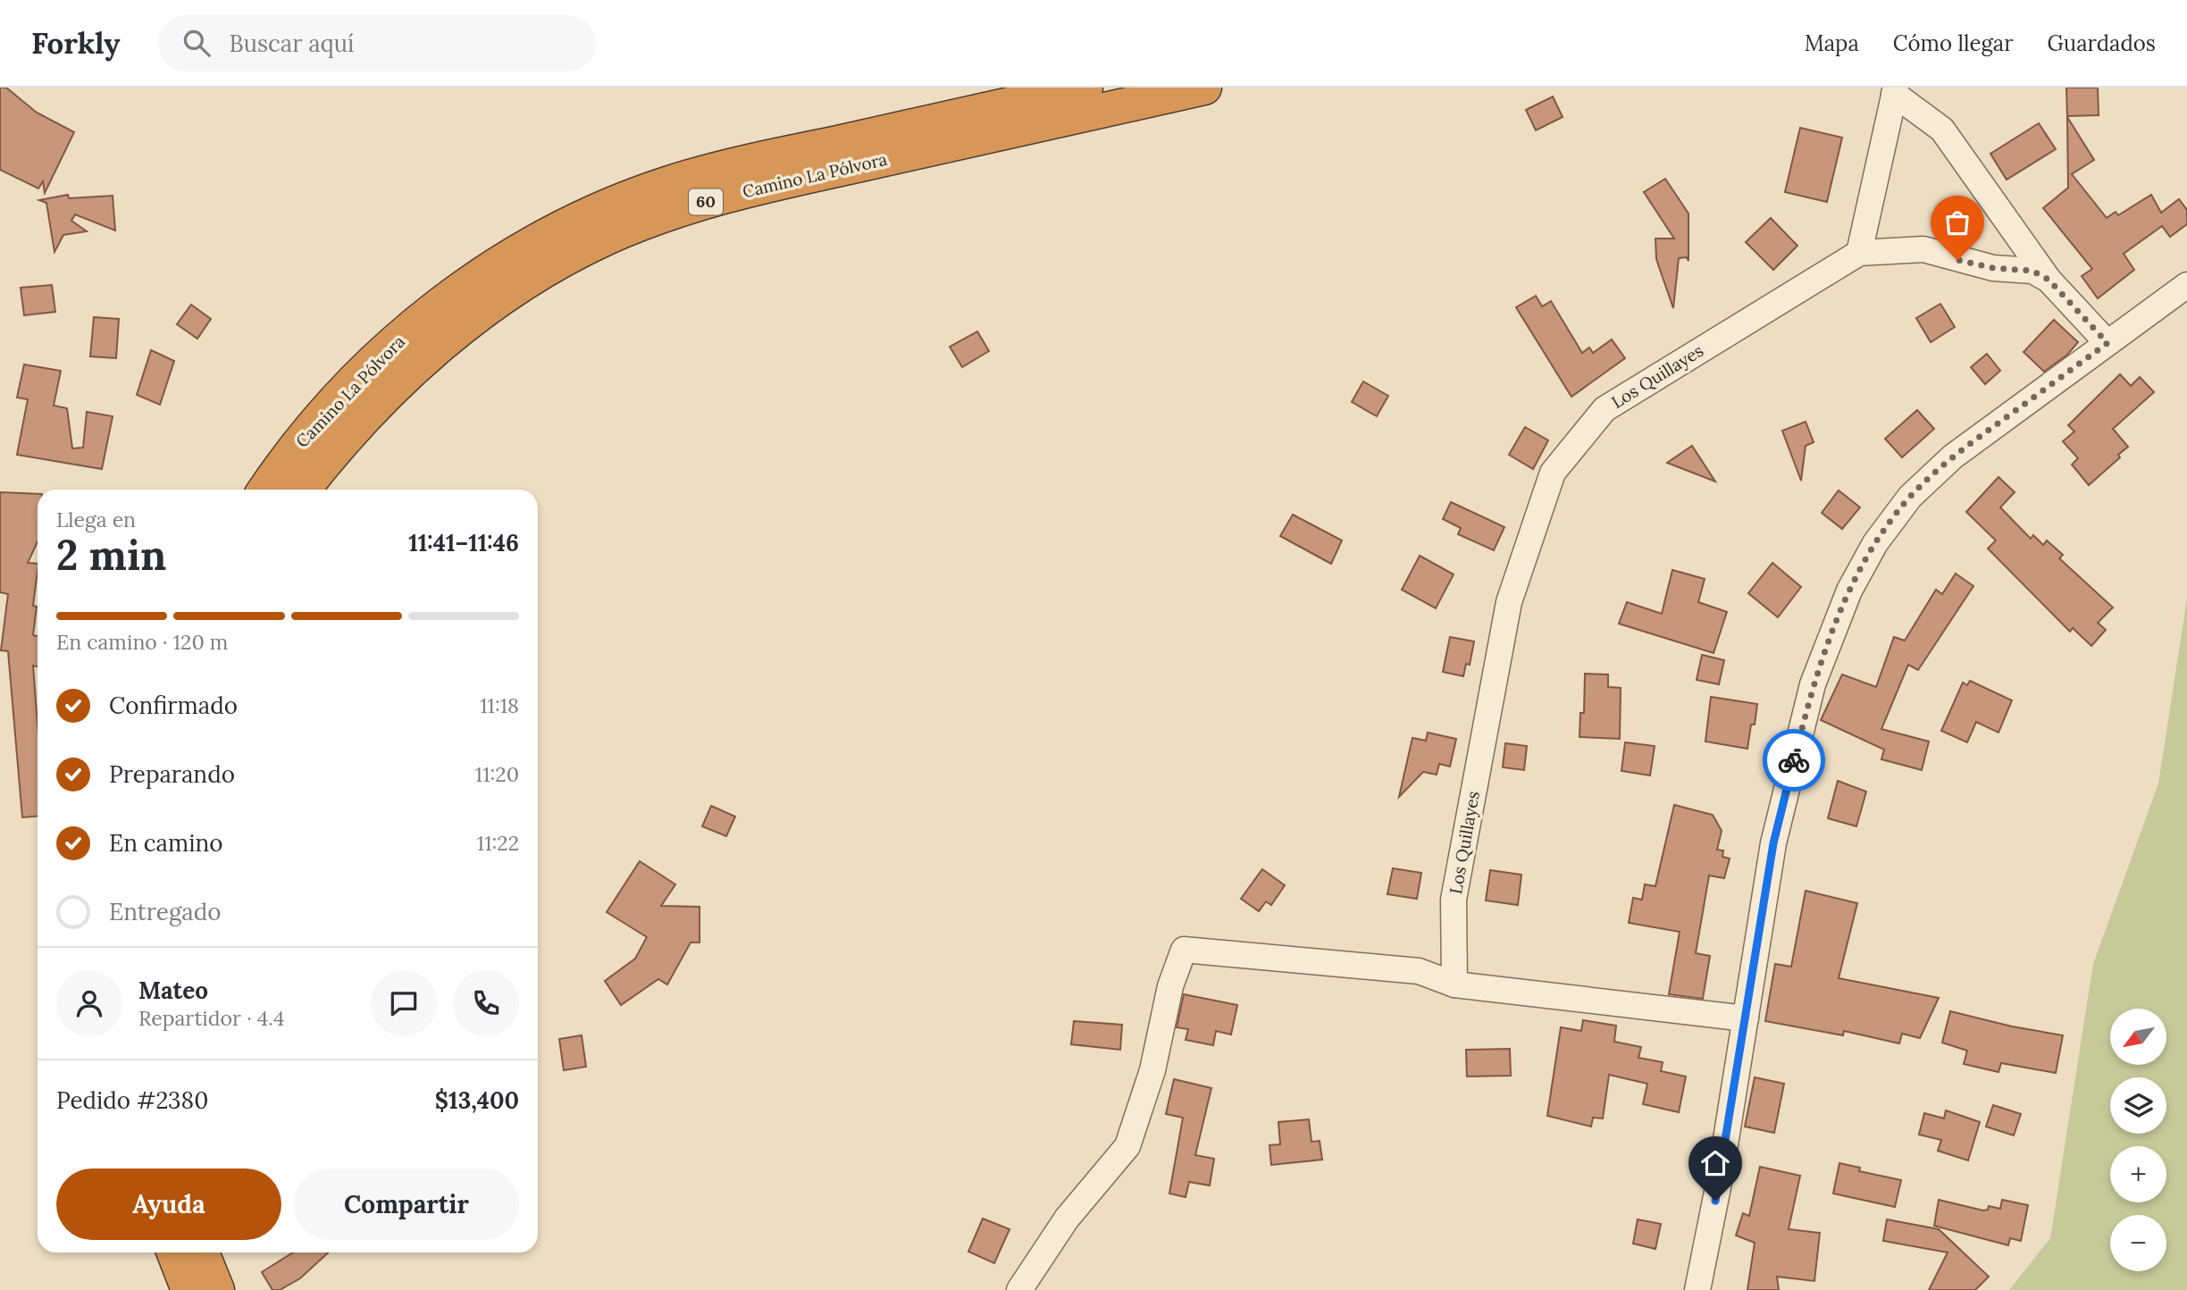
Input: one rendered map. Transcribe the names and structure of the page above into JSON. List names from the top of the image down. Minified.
{"streets":{"highway":["Camino La Pólvora","60"],"street":["Los Quillayes"]},"north":"bottom left","page":{"header":"Forkly","search":"Buscar aquí","nav":["Mapa","Cómo llegar","Guardados"],"heading":["2 min","Llega en","11:41–11:46"],"panel":["Mateo","Repartidor · 4.4","Pedido #2380","$13,400"],"bar":"En camino · 120 m","list":[["Confirmado","11:18"],["Preparando","11:20"],["En camino","11:22"],"Entregado"],"map_buttons":["+","−"],"buttons":["Ayuda","Compartir"]}}
